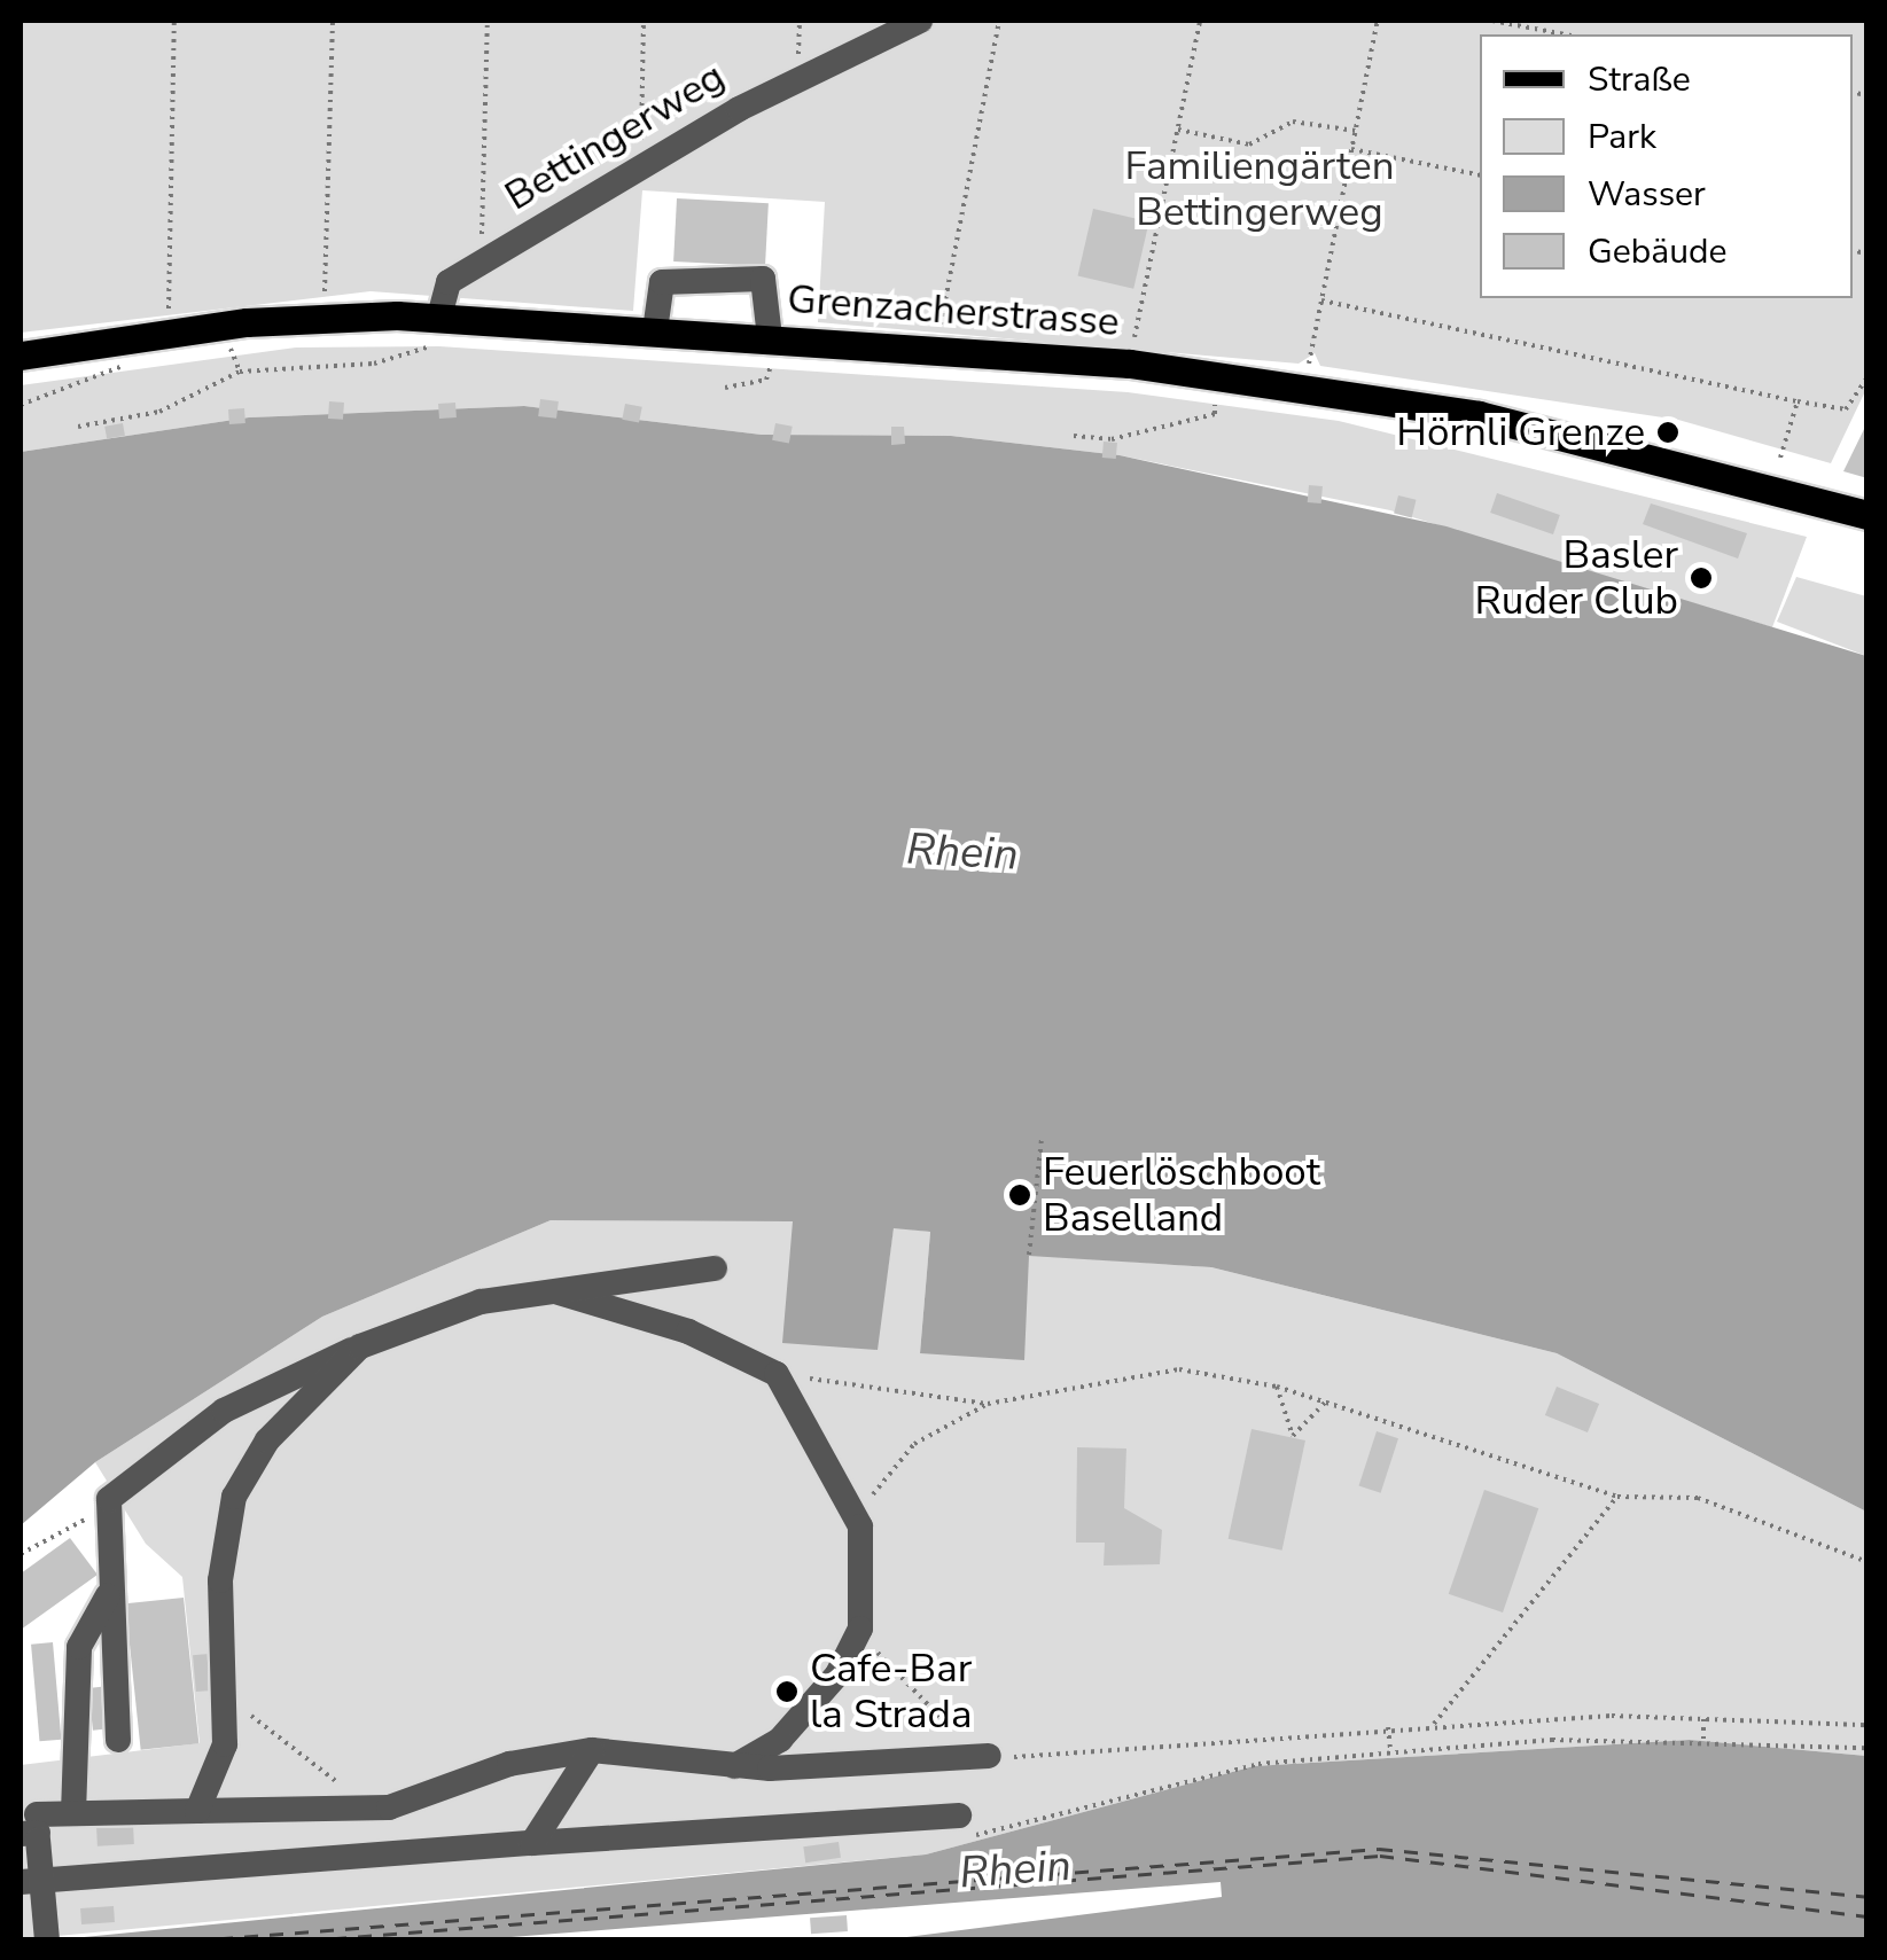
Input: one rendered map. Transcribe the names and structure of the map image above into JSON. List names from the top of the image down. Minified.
{"streets":{"main road":["Grenzacherstrasse"],"lane":["Bettingerweg"]},"crossings":[["Bettingerweg","Grenzacherstrasse"]],"water":["Rhein"],"parks":["Familiengärten Bettingerweg"],"places":["Hörnli Grenze","Basler Ruder Club","Feuerlöschboot Baselland","Cafe-Bar la Strada"],"legend":["Straße","Park","Wasser","Gebäude"]}
